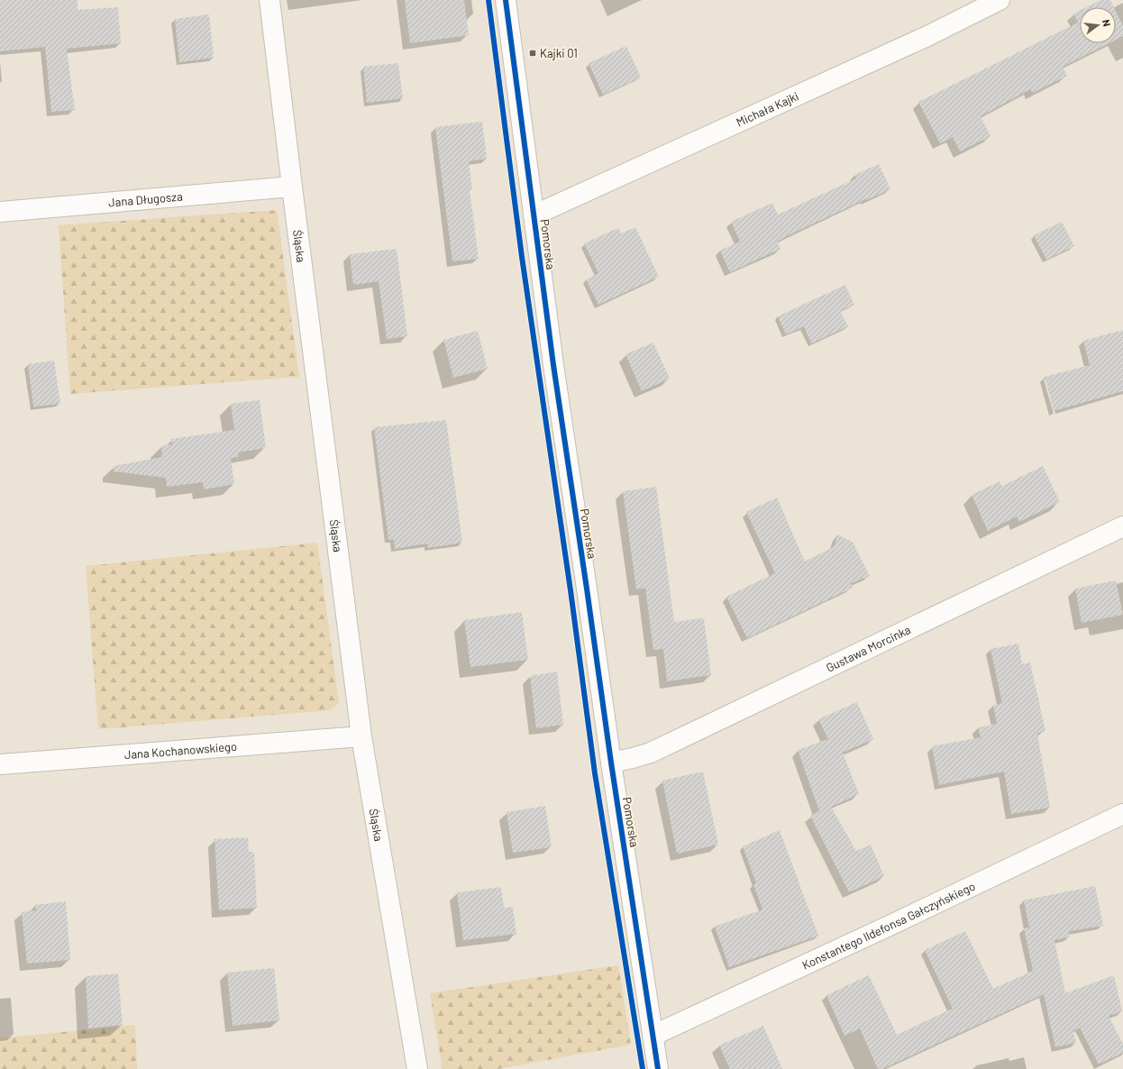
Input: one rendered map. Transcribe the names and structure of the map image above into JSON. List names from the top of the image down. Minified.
{"streets":{"street":["Michała Kajki","Jana Długosza","Pomorska","Śląska","Gustawa Morcinka","Jana Kochanowskiego","Konstantego Ildefonsa Gałczyńskiego"]},"crossings":[["Michała Kajki","Pomorska"],["Jana Długosza","Śląska"],["Pomorska","Gustawa Morcinka"],["Pomorska","Konstantego Ildefonsa Gałczyńskiego"],["Śląska","Jana Kochanowskiego"]],"places":{"transit":["Kajki 01"]},"north":"right"}
